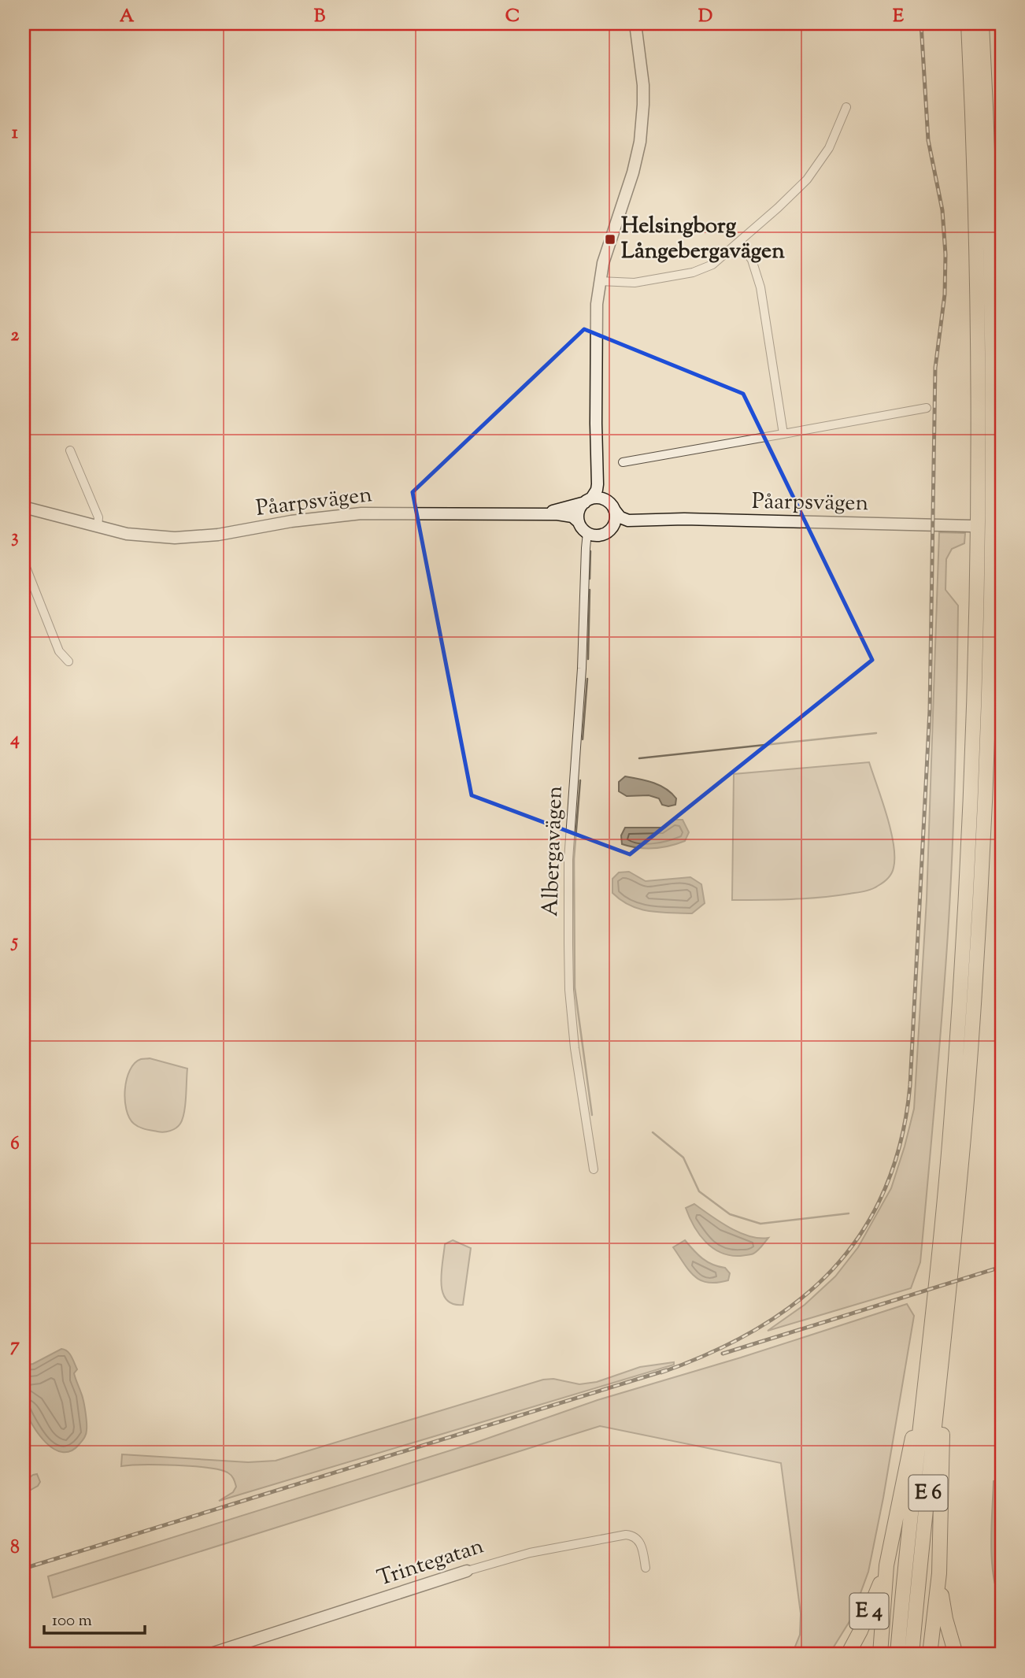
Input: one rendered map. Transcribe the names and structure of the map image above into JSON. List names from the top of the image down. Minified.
{"streets":{"highway":["E 6","E 4"],"street":["Påarpsvägen","Albergavägen","Trintegatan"]},"crossings":[["Påarpsvägen","Albergavägen"],["E 6","E 4"]],"places":{"transit":["Helsingborg Långebergavägen"]},"scale_bar":"100 m","grid":{"columns":["A","B","C","D","E"],"rows":["1","2","3","4","5","6","7","8"]}}
